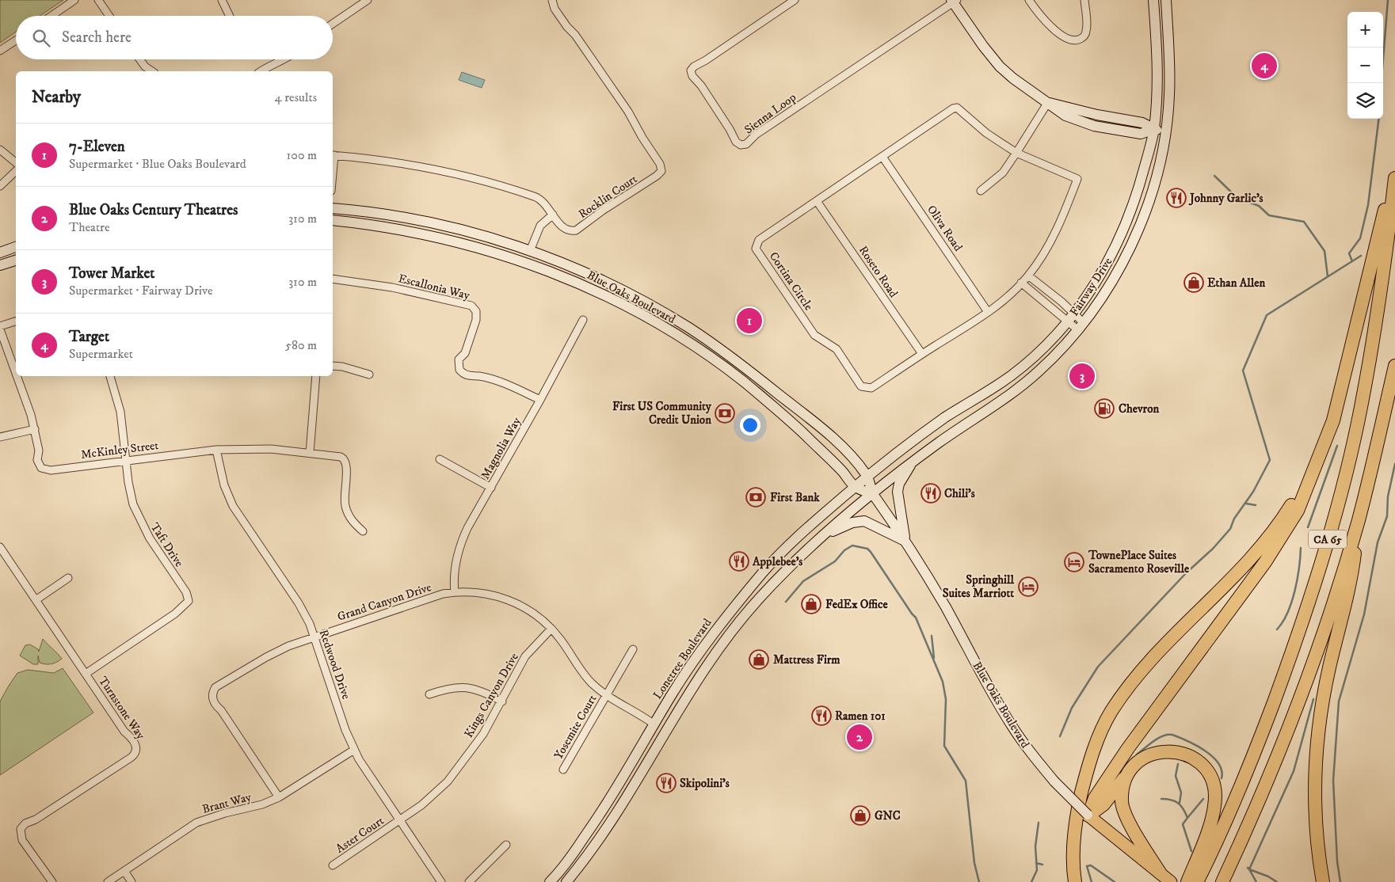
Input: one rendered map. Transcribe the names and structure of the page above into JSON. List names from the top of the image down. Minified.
{"streets":{"highway":["CA 65"],"main road":["Fairway Drive","Blue Oaks Boulevard","Lonetree Boulevard"],"street":["Sienna Loop","Rocklin Court","Oliva Road","Roseto Road","Cortina Circle","Escallonia Way","Magnolia Way","McKinley Street","Taft Drive","Grand Canyon Drive","Redwood Drive","Kings Canyon Drive","Turnstone Way","Yosemite Court","Brant Way","Aster Court"]},"crossings":[["Oliva Road","Cortina Circle"],["Roseto Road","Cortina Circle"],["Escallonia Way","Magnolia Way"],["Fairway Drive","Blue Oaks Boulevard"],["Fairway Drive","Lonetree Boulevard"],["Blue Oaks Boulevard","Lonetree Boulevard"],["Magnolia Way","Grand Canyon Drive"],["McKinley Street","Taft Drive"],["McKinley Street","Redwood Drive"],["Taft Drive","Turnstone Way"],["Grand Canyon Drive","Lonetree Boulevard"],["Grand Canyon Drive","Redwood Drive"],["Grand Canyon Drive","Kings Canyon Drive"],["Grand Canyon Drive","Yosemite Court"],["Grand Canyon Drive","Brant Way"],["Redwood Drive","Kings Canyon Drive"],["Redwood Drive","Brant Way"],["Redwood Drive","Aster Court"],["Kings Canyon Drive","Aster Court"]],"places":{"restaurant":["Johnny Garlic's","Chili's","Applebee's","Ramen 101","Skipolini's"],"shop":["Ethan Allen","FedEx Office","Mattress Firm","GNC"],"fuel station":["Chevron"],"bank":["First US Community Credit Union","First Bank"],"hotel":["TownePlace Suites Sacramento Roseville","Springhill Suites Marriott"]},"page":{"map_buttons":["+","−"],"search":"Search here","pins":["4","1","3","2"],"heading":["Nearby","4 results"],"list":[{"mark":"1","name":"7-Eleven","note":"Supermarket · Blue Oaks Boulevard","value":"100 m"},{"mark":"2","name":"Blue Oaks Century Theatres","note":"Theatre","value":"310 m"},{"mark":"3","name":"Tower Market","note":"Supermarket · Fairway Drive","value":"310 m"},{"mark":"4","name":"Target","note":"Supermarket","value":"580 m"}]}}
